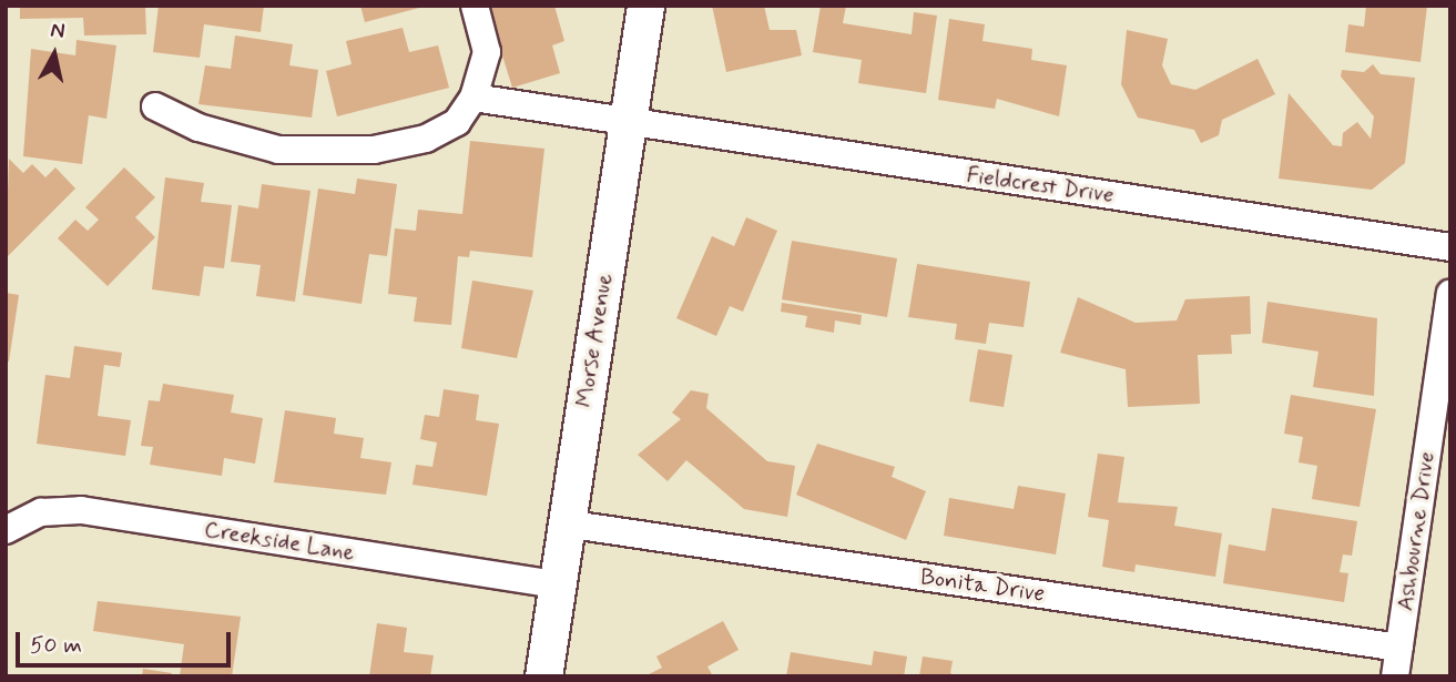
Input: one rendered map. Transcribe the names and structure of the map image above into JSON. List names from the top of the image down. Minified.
{"streets":{"street":["Fieldcrest Drive","Morse Avenue","Ashbourne Drive","Creekside Lane","Bonita Drive"]},"crossings":[["Fieldcrest Drive","Morse Avenue"],["Morse Avenue","Creekside Lane"],["Morse Avenue","Bonita Drive"],["Ashbourne Drive","Bonita Drive"]],"scale_bar":"50 m","north":"top"}
